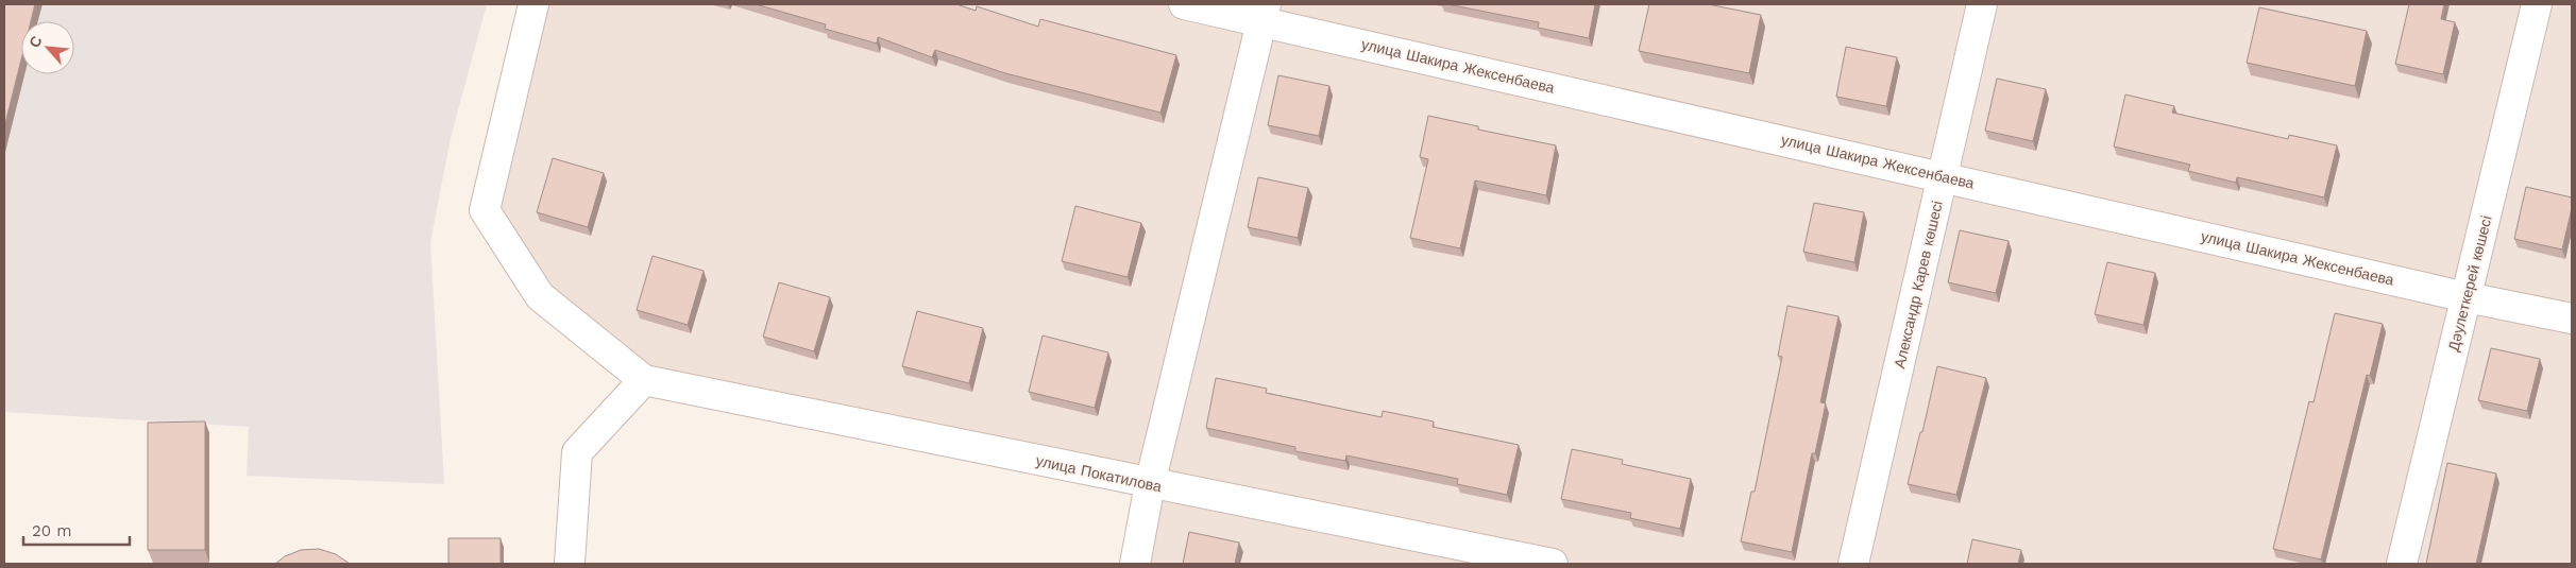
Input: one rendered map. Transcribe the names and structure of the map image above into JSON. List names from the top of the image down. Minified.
{"streets":{"street":["улица Шакира Жексенбаева","Дәулеткерей көшесі","Александр Карев көшесі","улица Покатилова"]},"crossings":[["улица Шакира Жексенбаева","Дәулеткерей көшесі"],["улица Шакира Жексенбаева","Александр Карев көшесі"]],"scale_bar":"20 m","north":"top left"}
